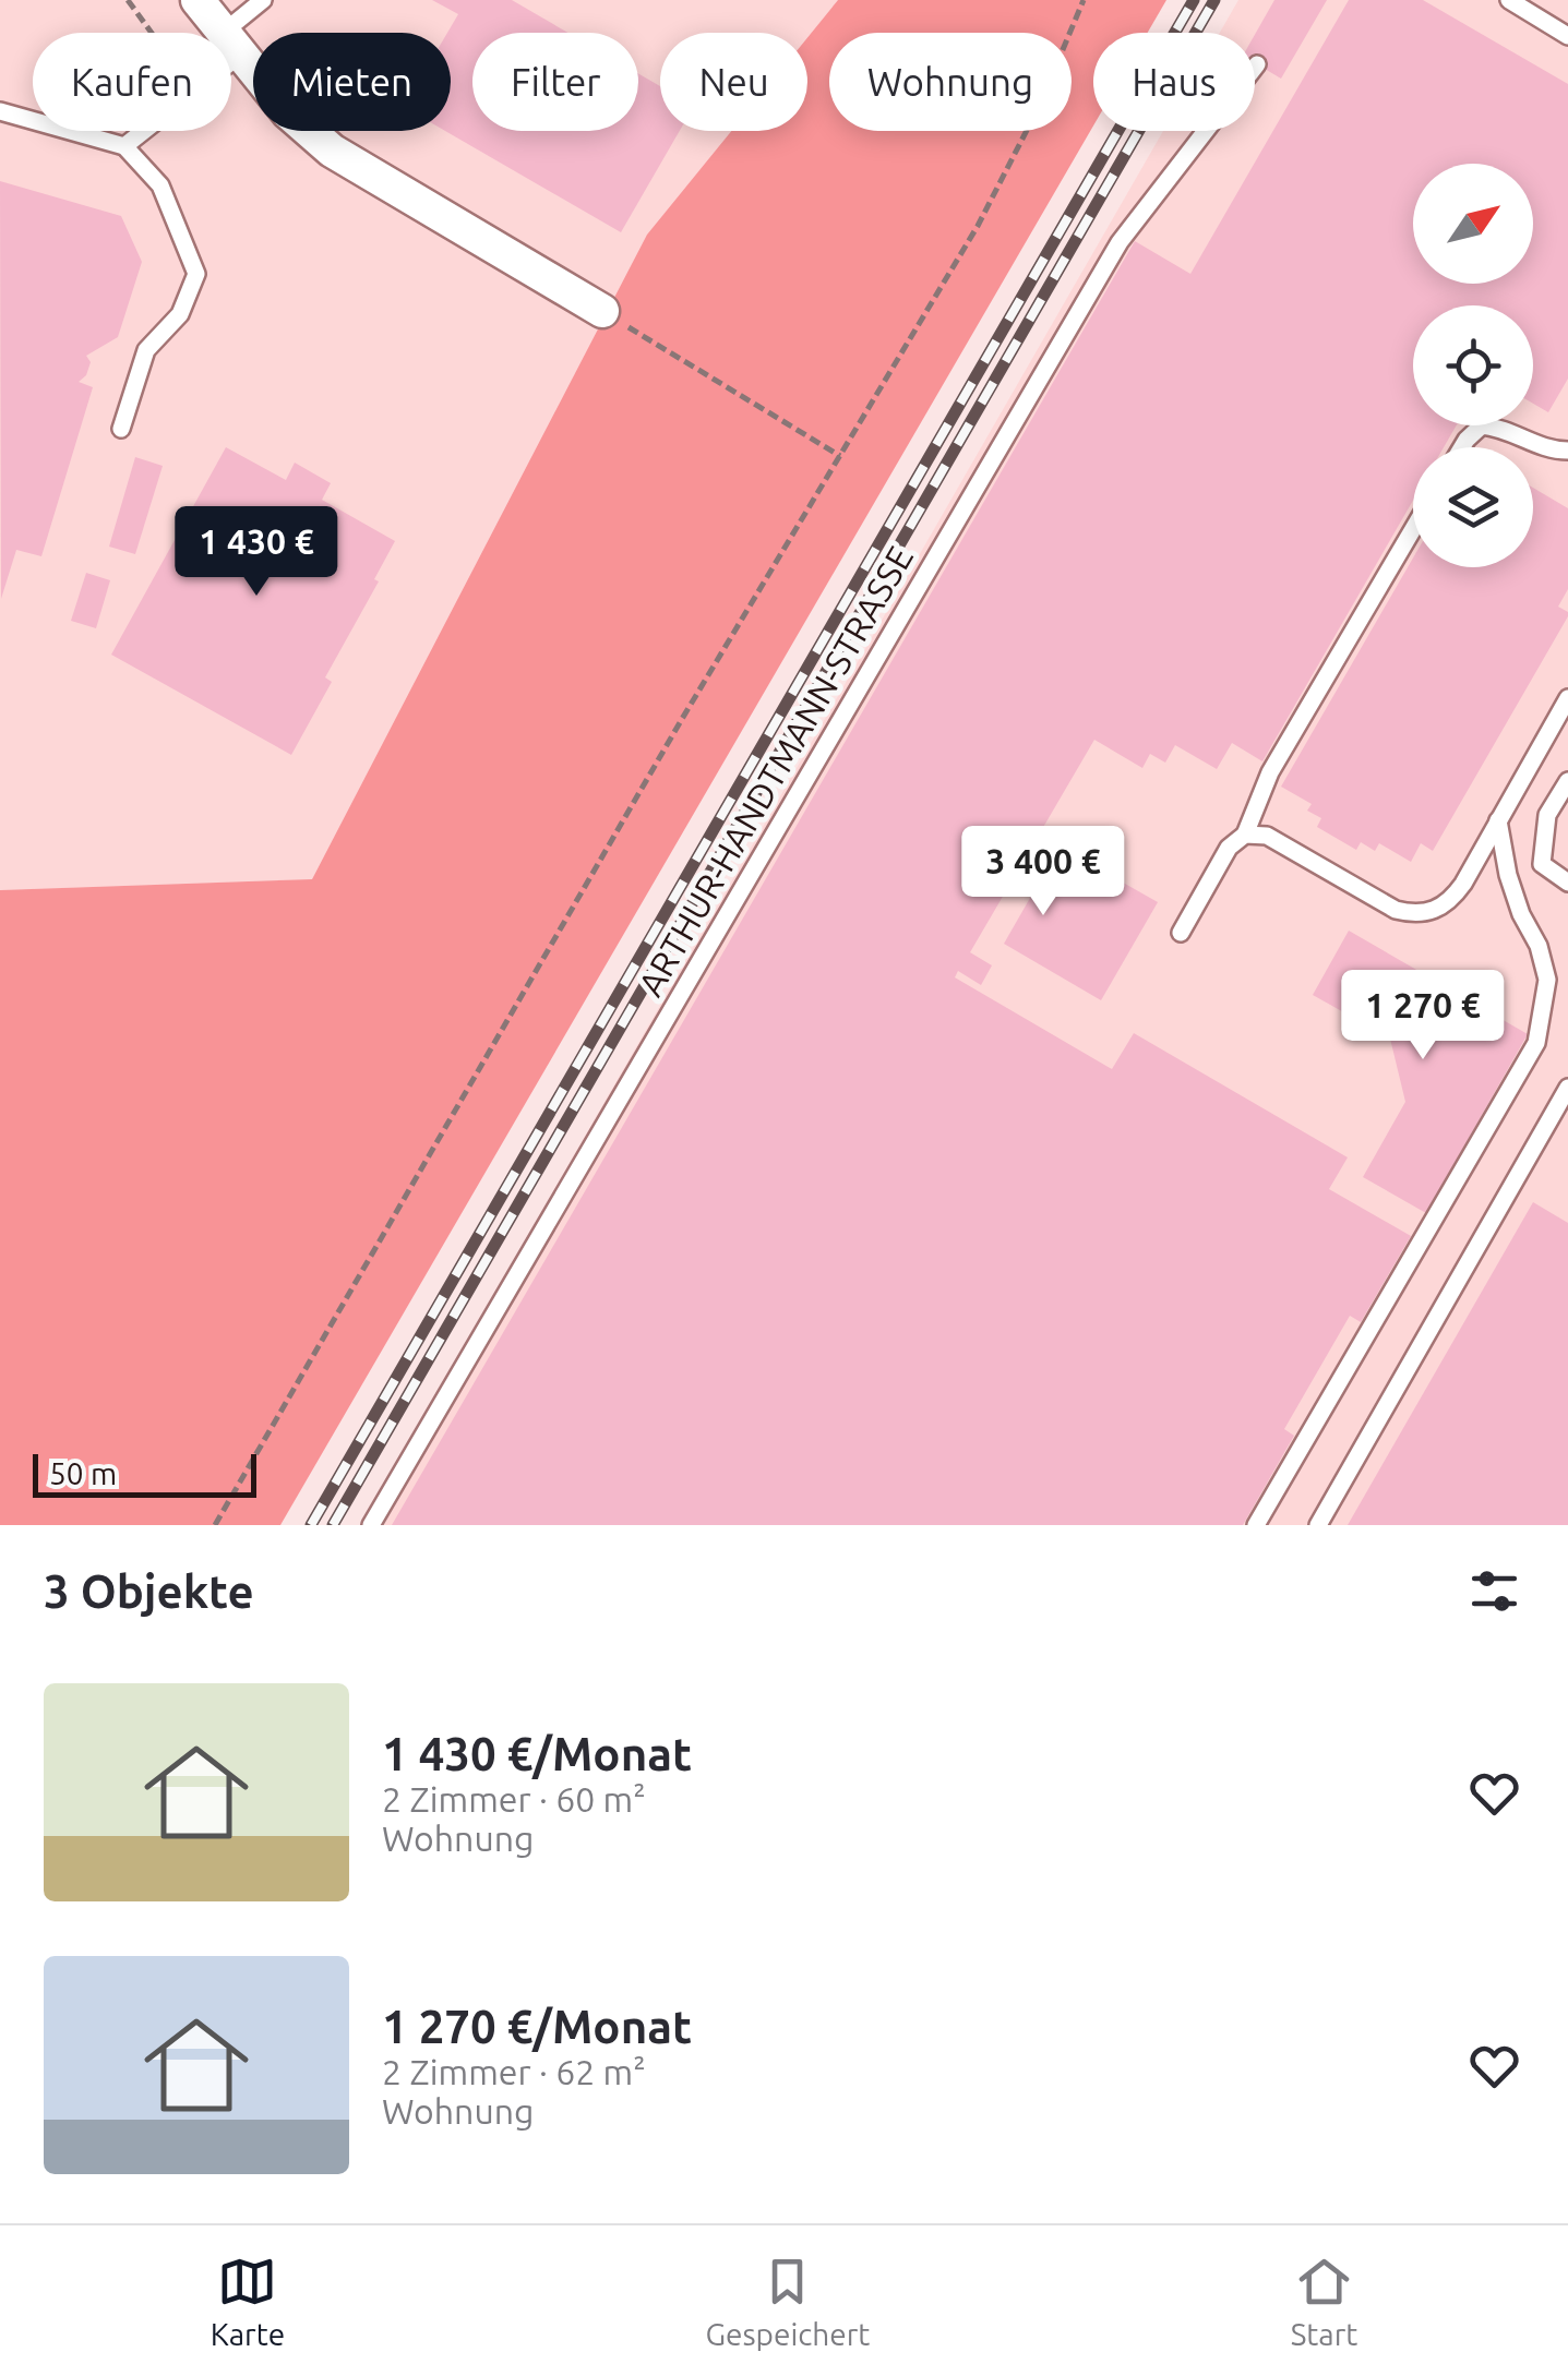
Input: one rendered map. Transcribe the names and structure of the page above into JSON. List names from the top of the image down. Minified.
{"streets":{"lane":["ARTHUR-HANDTMANN-STRASSE"]},"scale_bar":"50 m","north":"top right","page":{"chip":["Kaufen","Mieten","Filter","Neu","Wohnung","Haus"],"price":["1 430 €","3 400 €","1 270 €"],"scale":"50 m","heading":"3 Objekte","list":[{"name":"1 430 €/Monat","note":"2 Zimmer · 60 m² · Wohnung"},{"name":"1 270 €/Monat","note":"2 Zimmer · 62 m² · Wohnung"}],"tabs":["Karte","Gespeichert","Start"]}}
